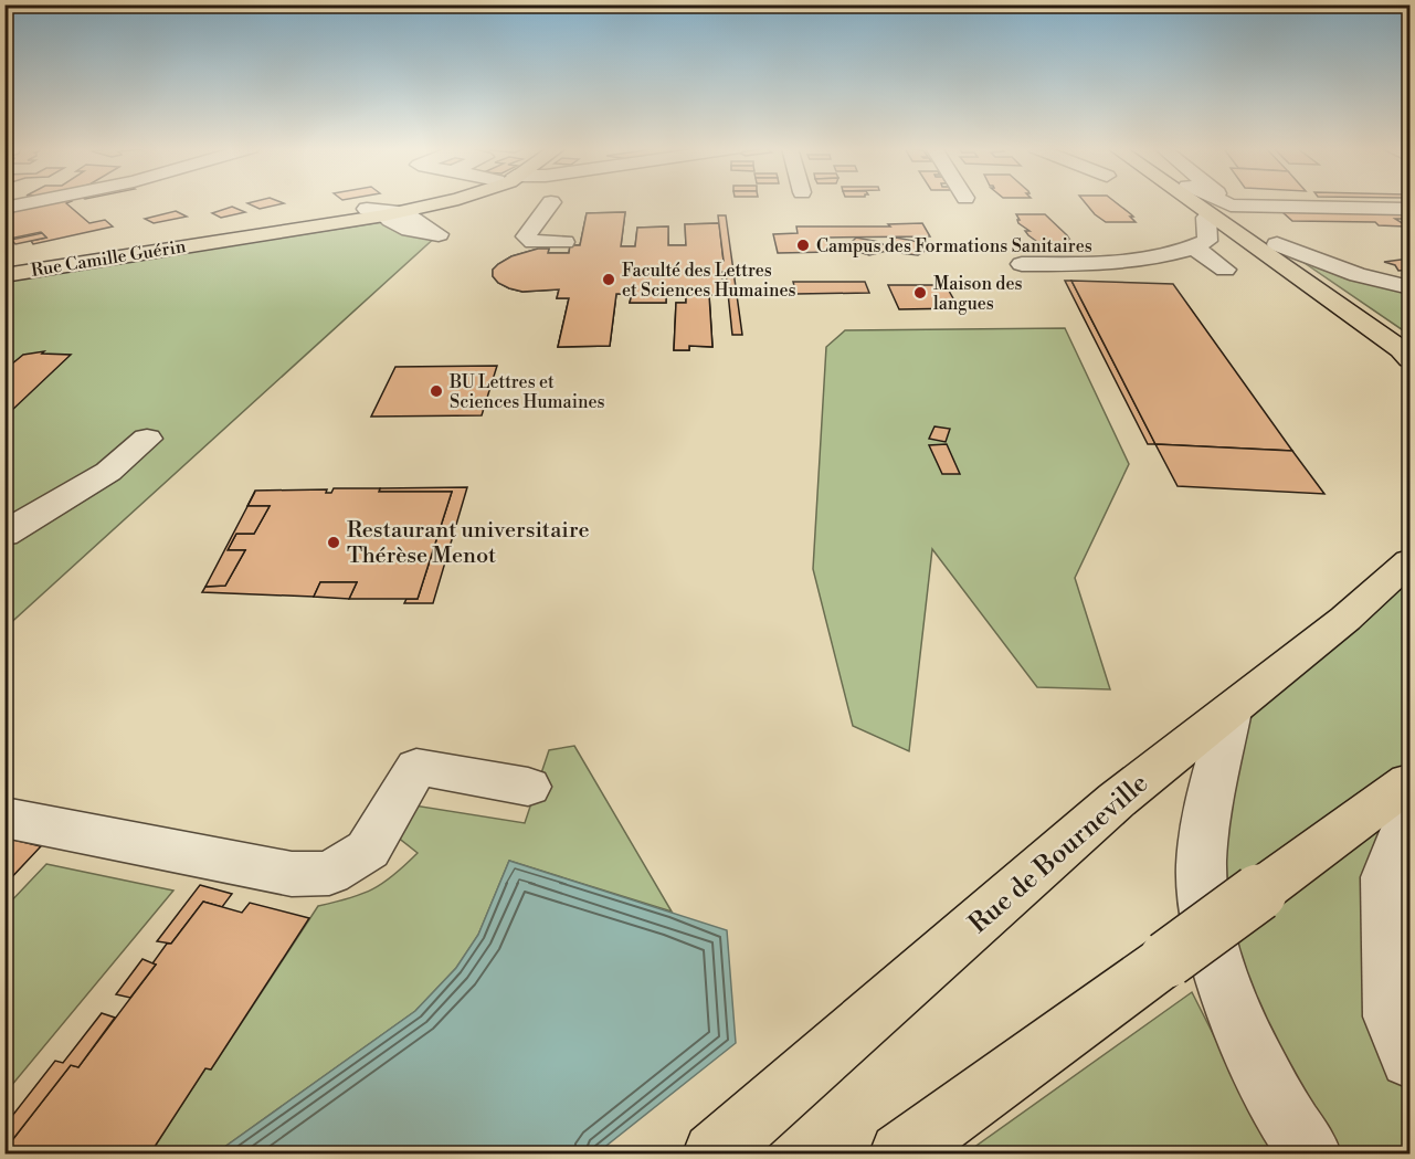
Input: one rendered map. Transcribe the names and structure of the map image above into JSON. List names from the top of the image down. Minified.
{"streets":{"main road":["Rue Camille Guérin","Rue de Bourneville"]},"places":["Campus des Formations Sanitaires","Faculté des Lettres et Sciences Humaines","Maison des langues","BU Lettres et Sciences Humaines","Restaurant universitaire Thérèse Menot"]}
